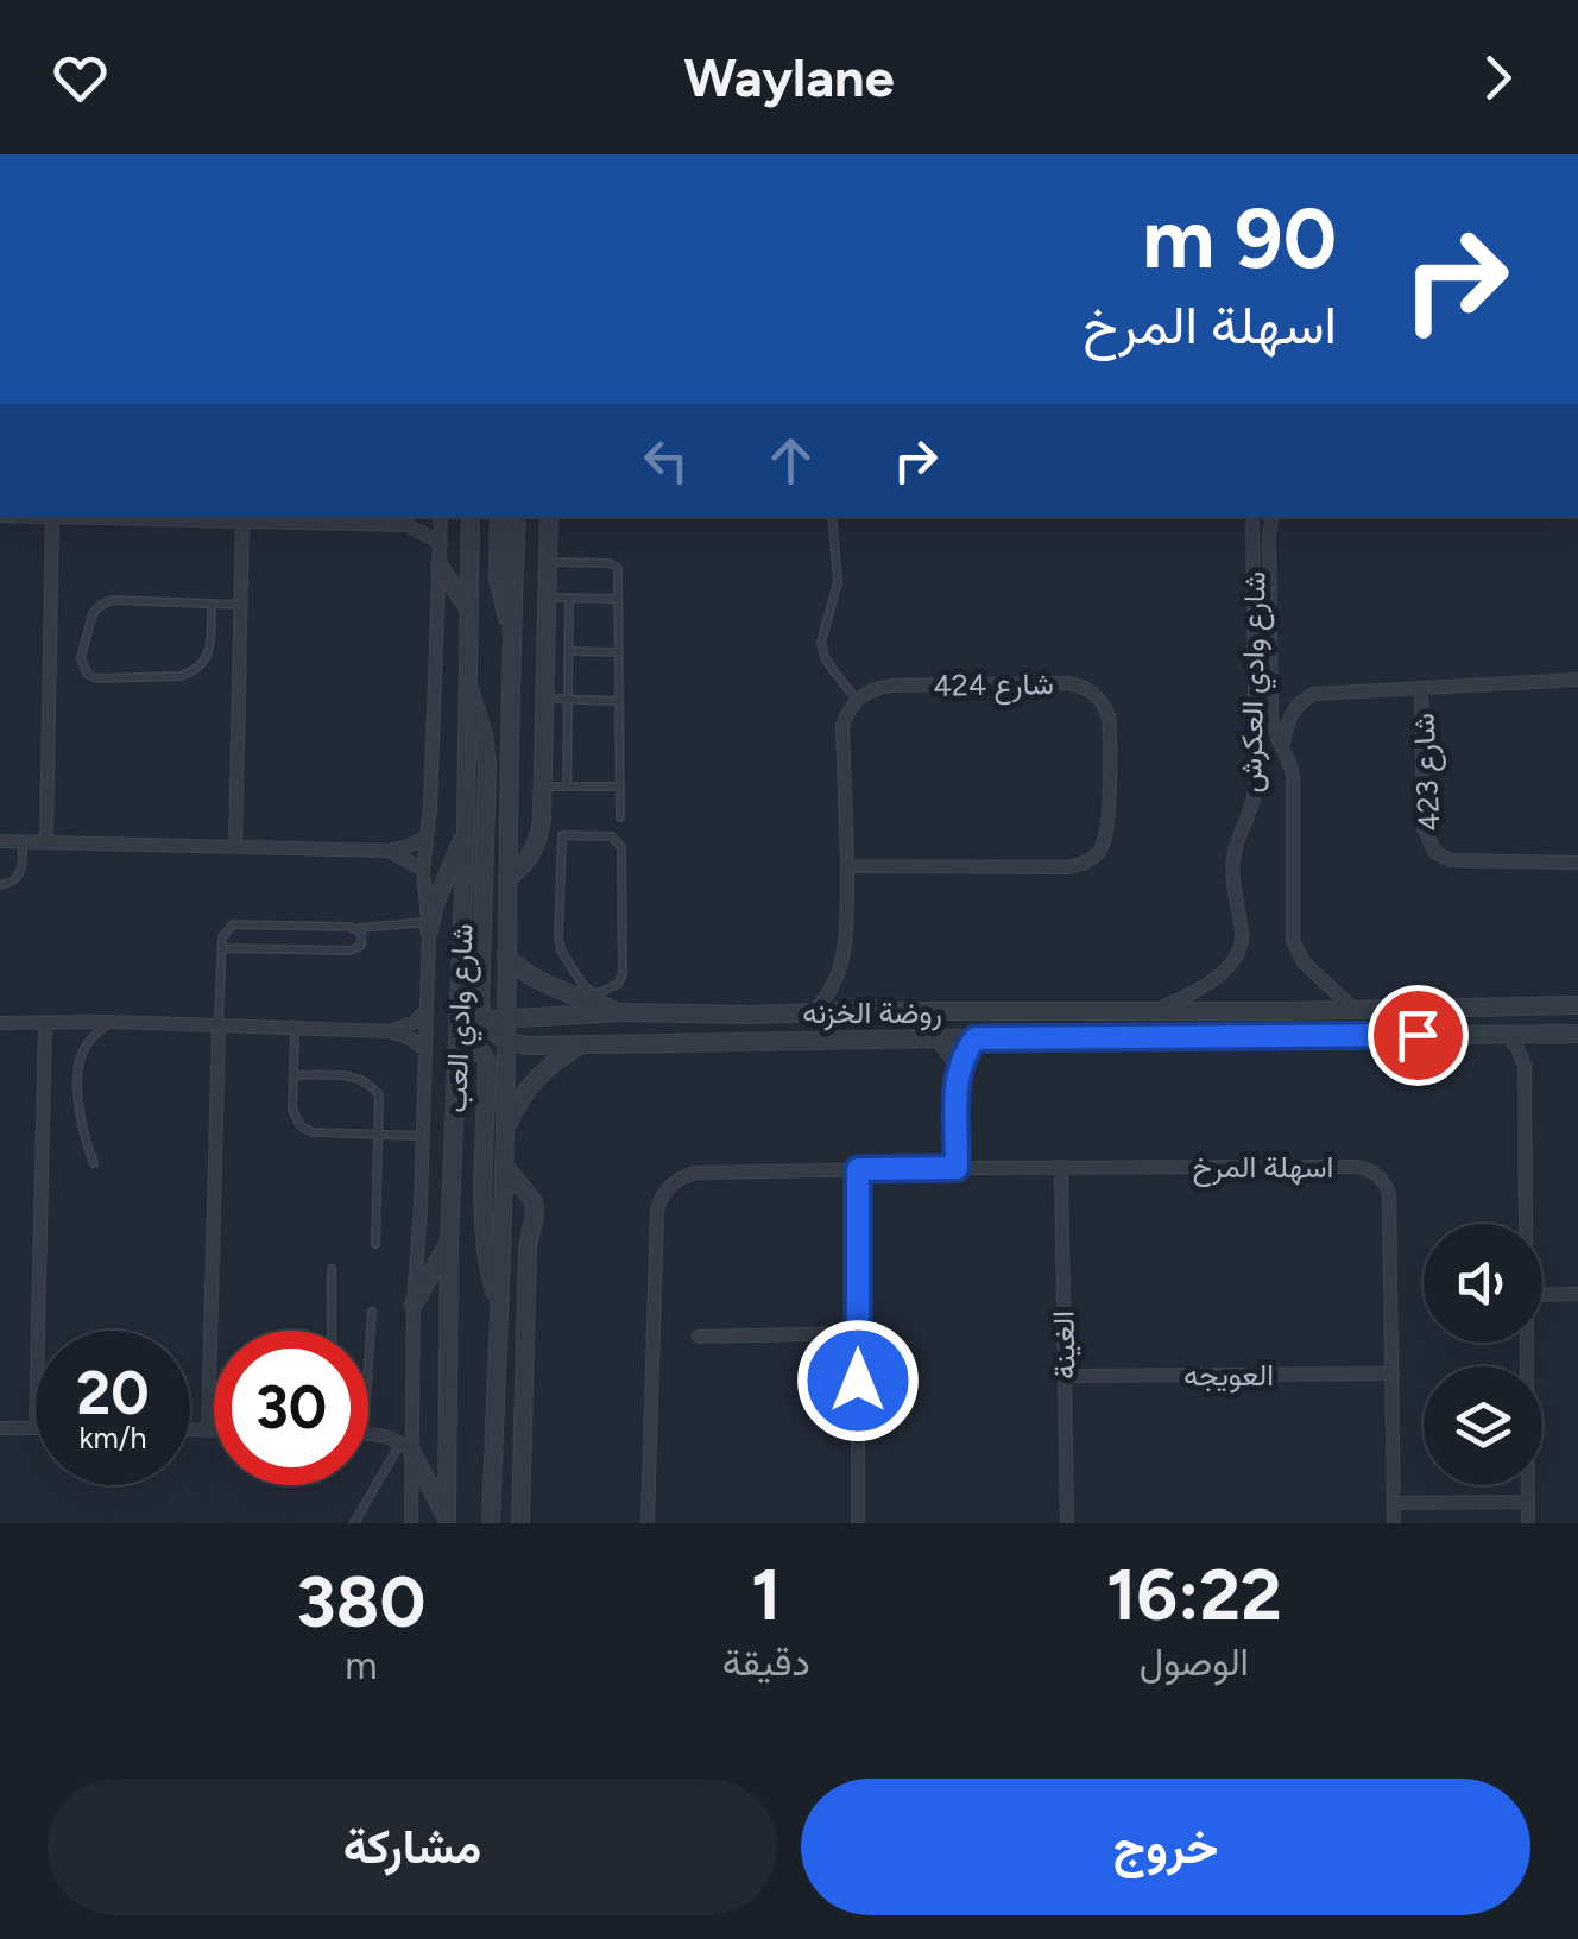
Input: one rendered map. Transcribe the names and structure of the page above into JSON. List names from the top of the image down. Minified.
{"streets":{"street":["شارع وادي العكرش","شارع 424","شارع 423","روضة الخزنه","شارع وادي العب","اسهلة المرخ","الغينة","العويجه"]},"crossings":[["شارع وادي العكرش","روضة الخزنه"],["روضة الخزنه","شارع وادي العب"],["اسهلة المرخ","الغينة"],["اسهلة المرخ","العويجه"],["الغينة","العويجه"]],"page":{"header":"Waylane","turn":["90 m","اسهلة المرخ"],"speed":"20 km/h","limit":"30","eta":["16:22","الوصول","1","دقيقة","380","m"],"buttons":["خروج","مشاركة"]}}
